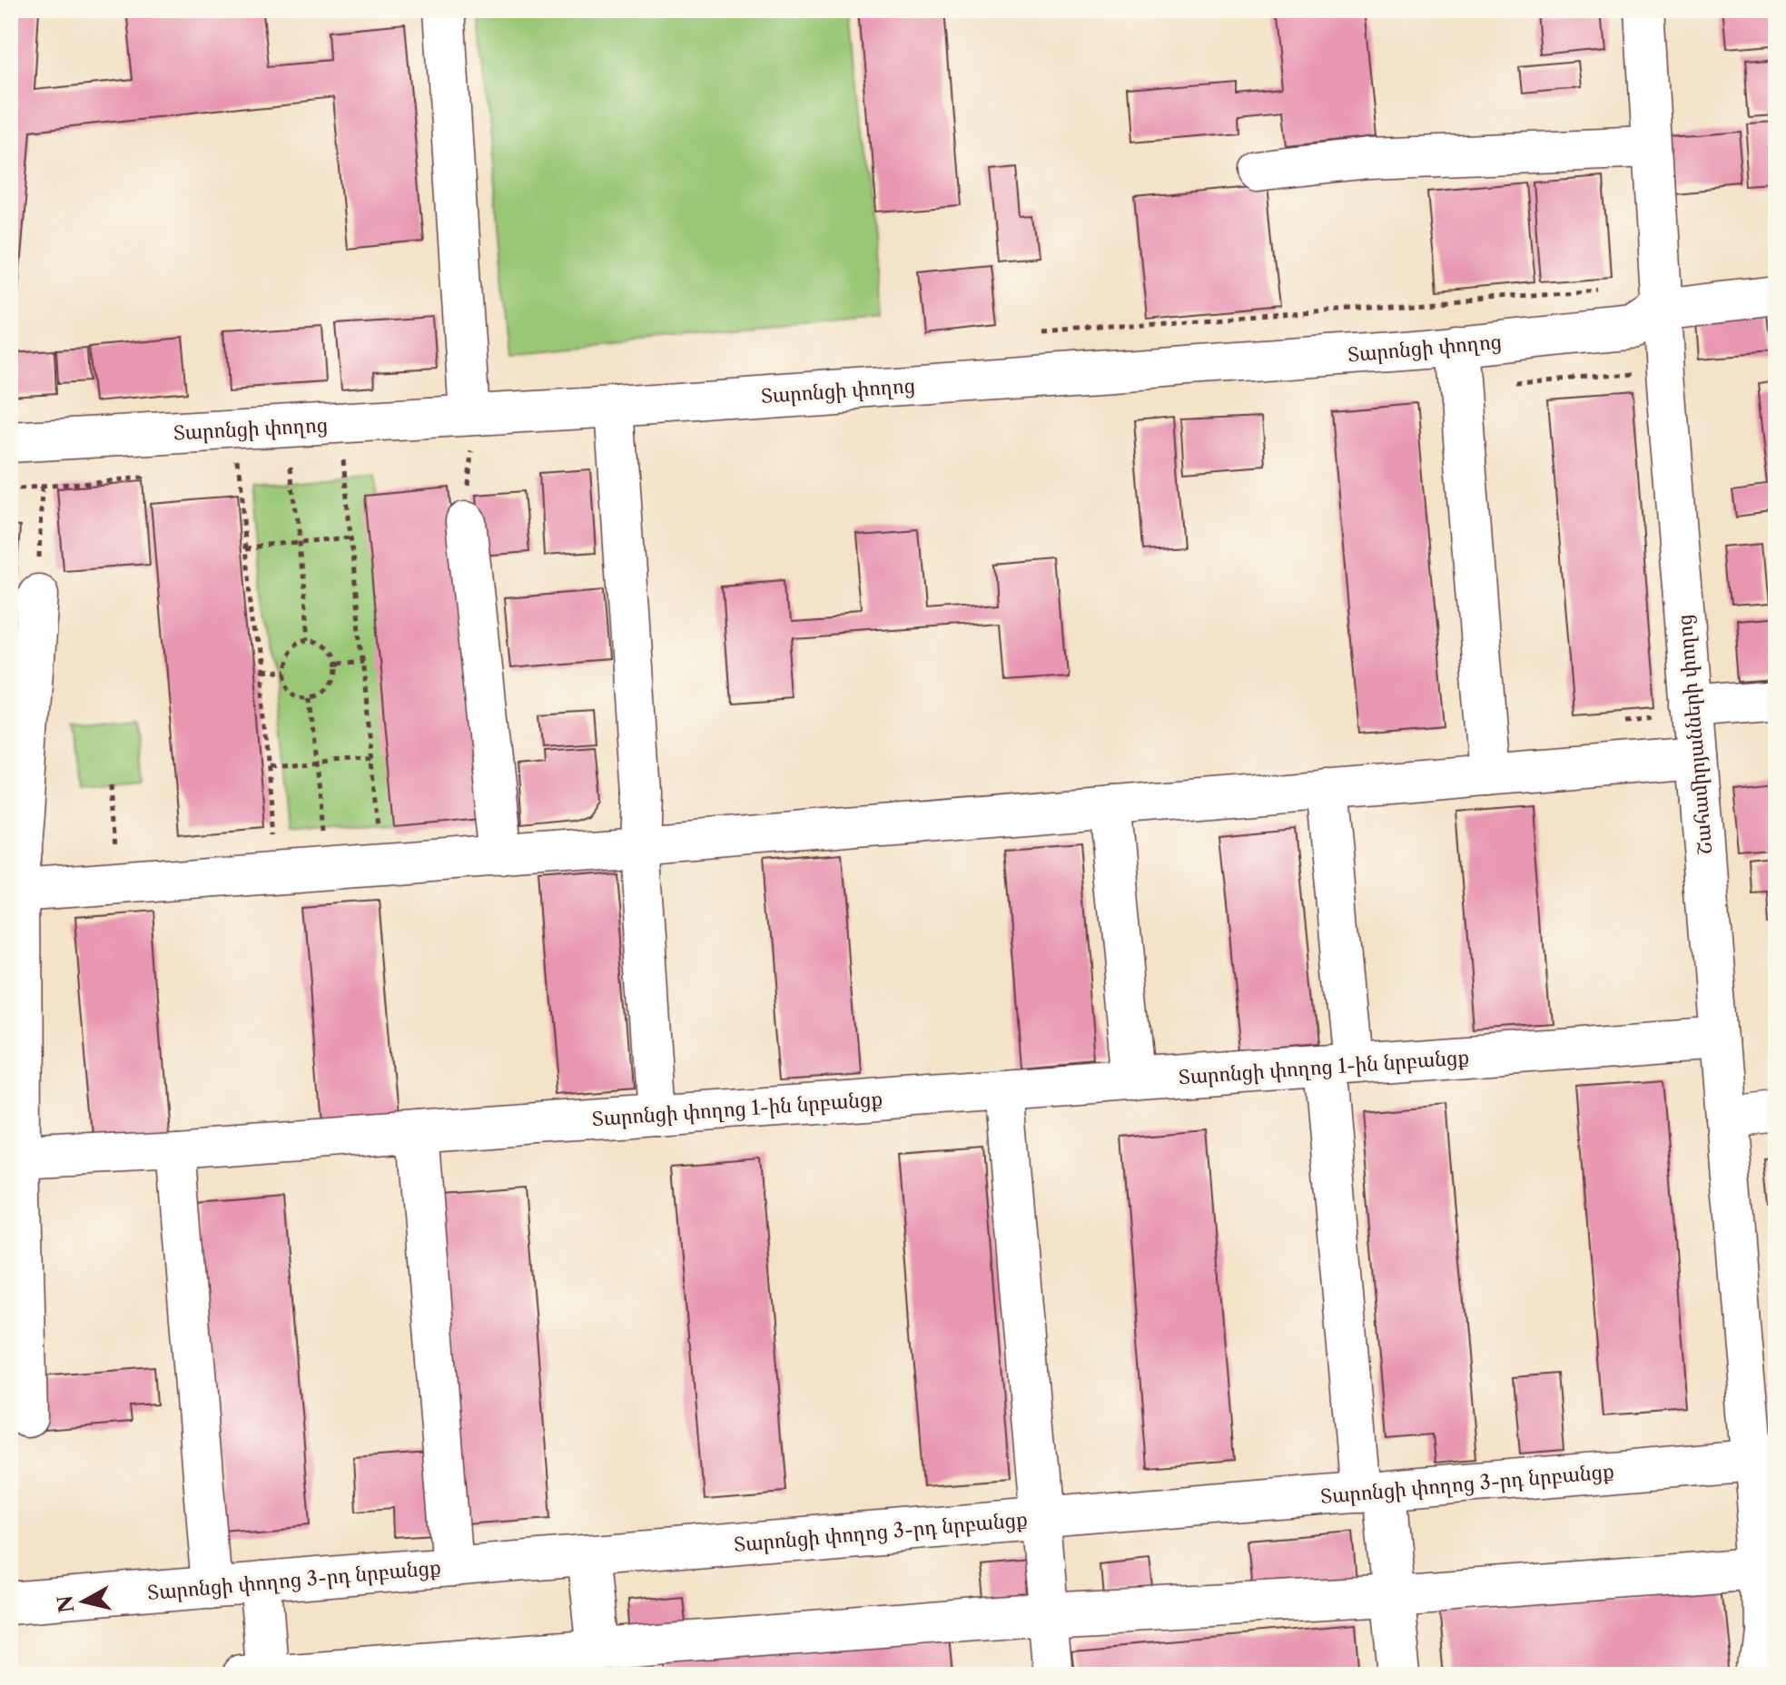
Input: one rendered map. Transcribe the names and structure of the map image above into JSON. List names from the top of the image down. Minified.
{"streets":{"street":["Տարոնցի փողոց","Շահամիրյանների փողոց","Տարոնցի փողոց 1-ին նրբանցք","Տարոնցի փողոց 3-րդ նրբանցք"]},"crossings":[["Տարոնցի փողոց","Շահամիրյանների փողոց"],["Շահամիրյանների փողոց","Տարոնցի փողոց 1-ին նրբանցք"],["Շահամիրյանների փողոց","Տարոնցի փողոց 3-րդ նրբանցք"]],"north":"left"}
